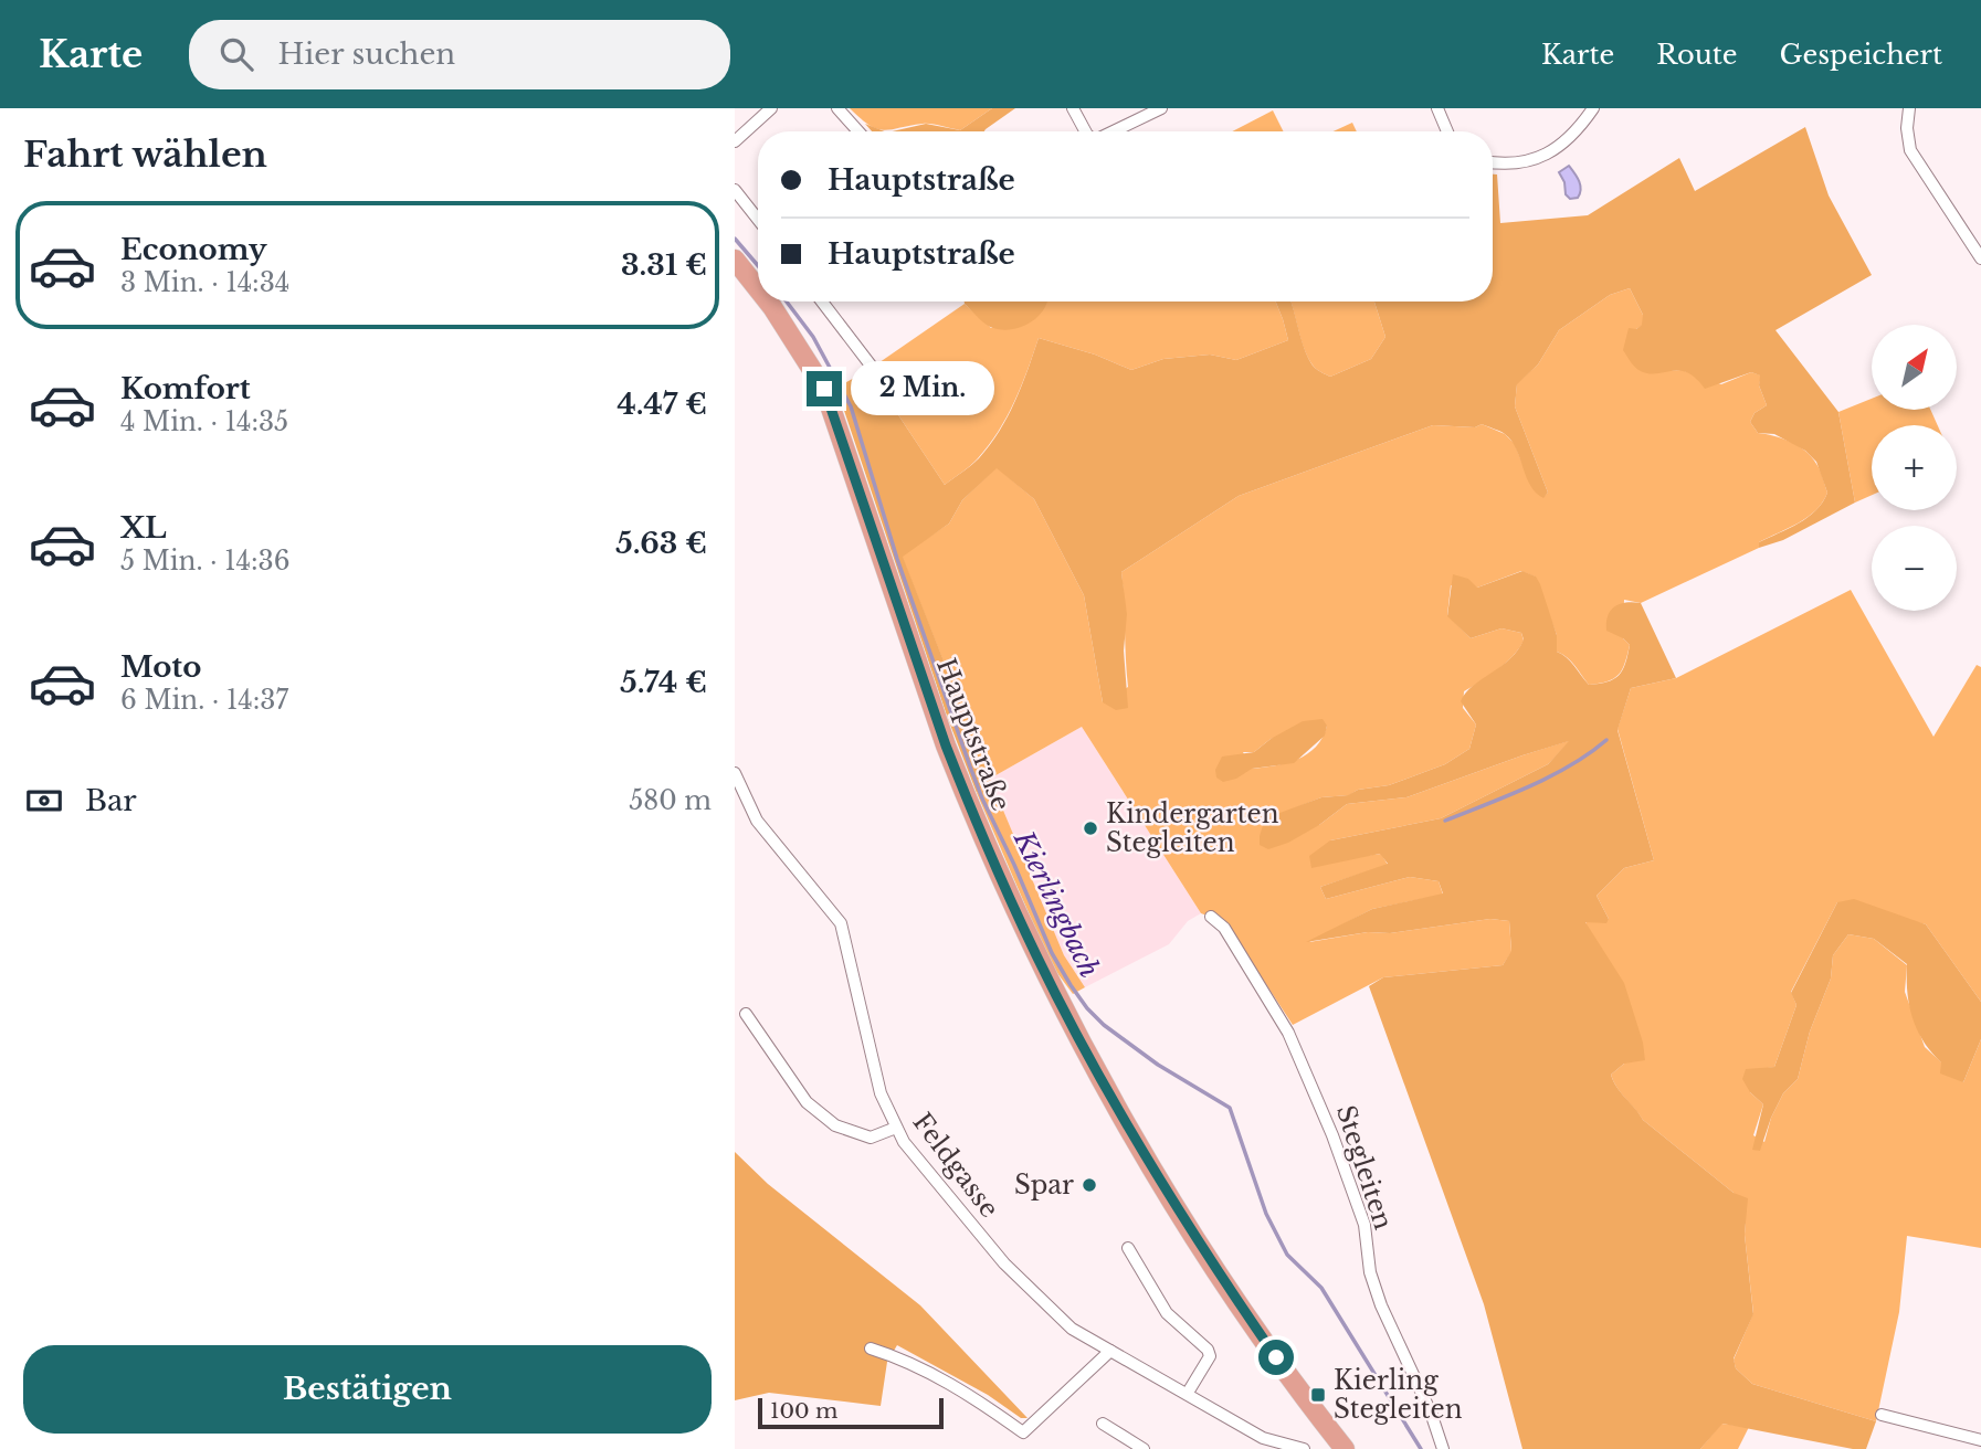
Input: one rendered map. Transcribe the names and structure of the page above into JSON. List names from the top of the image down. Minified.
{"streets":{"main road":["Hauptstraße"],"street":["Feldgasse","Stegleiten"]},"water":["Kierlingbach"],"places":{"other":["Kindergarten Stegleiten","Spar"],"transit":["Kierling Stegleiten"]},"scale_bar":"100 m","north":"top right","page":{"header":"Karte","search":"Hier suchen","nav":["Karte","Route","Gespeichert"],"heading":"Fahrt wählen","banner":["Hauptstraße","Hauptstraße"],"list":[{"name":"Economy","note":"3 Min. · 14:34","value":"3.31 €"},{"name":"Komfort","note":"4 Min. · 14:35","value":"4.47 €"},{"name":"XL","note":"5 Min. · 14:36","value":"5.63 €"},{"name":"Moto","note":"6 Min. · 14:37","value":"5.74 €"}],"map_buttons":["+","−"],"bubble":"2 Min.","pay":["Bar","580 m"],"buttons":"Bestätigen","scale":"100 m"}}
